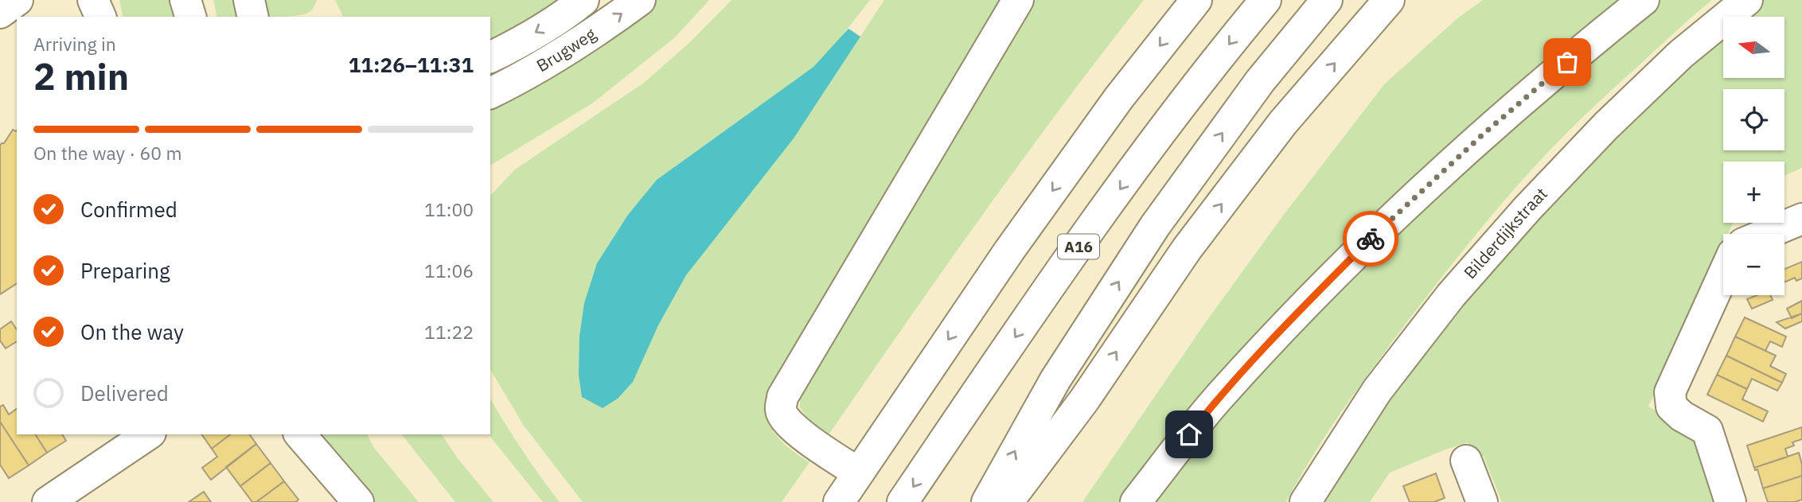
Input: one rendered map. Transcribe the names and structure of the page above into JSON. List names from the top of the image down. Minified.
{"streets":{"main road":["Brugweg","Bilderdijkstraat","A16"]},"north":"left","page":{"map_buttons":["+","−"],"heading":["2 min","Arriving in","11:26–11:31"],"bar":"On the way · 60 m","list":[["Confirmed","11:00"],["Preparing","11:06"],["On the way","11:22"],"Delivered"]}}
